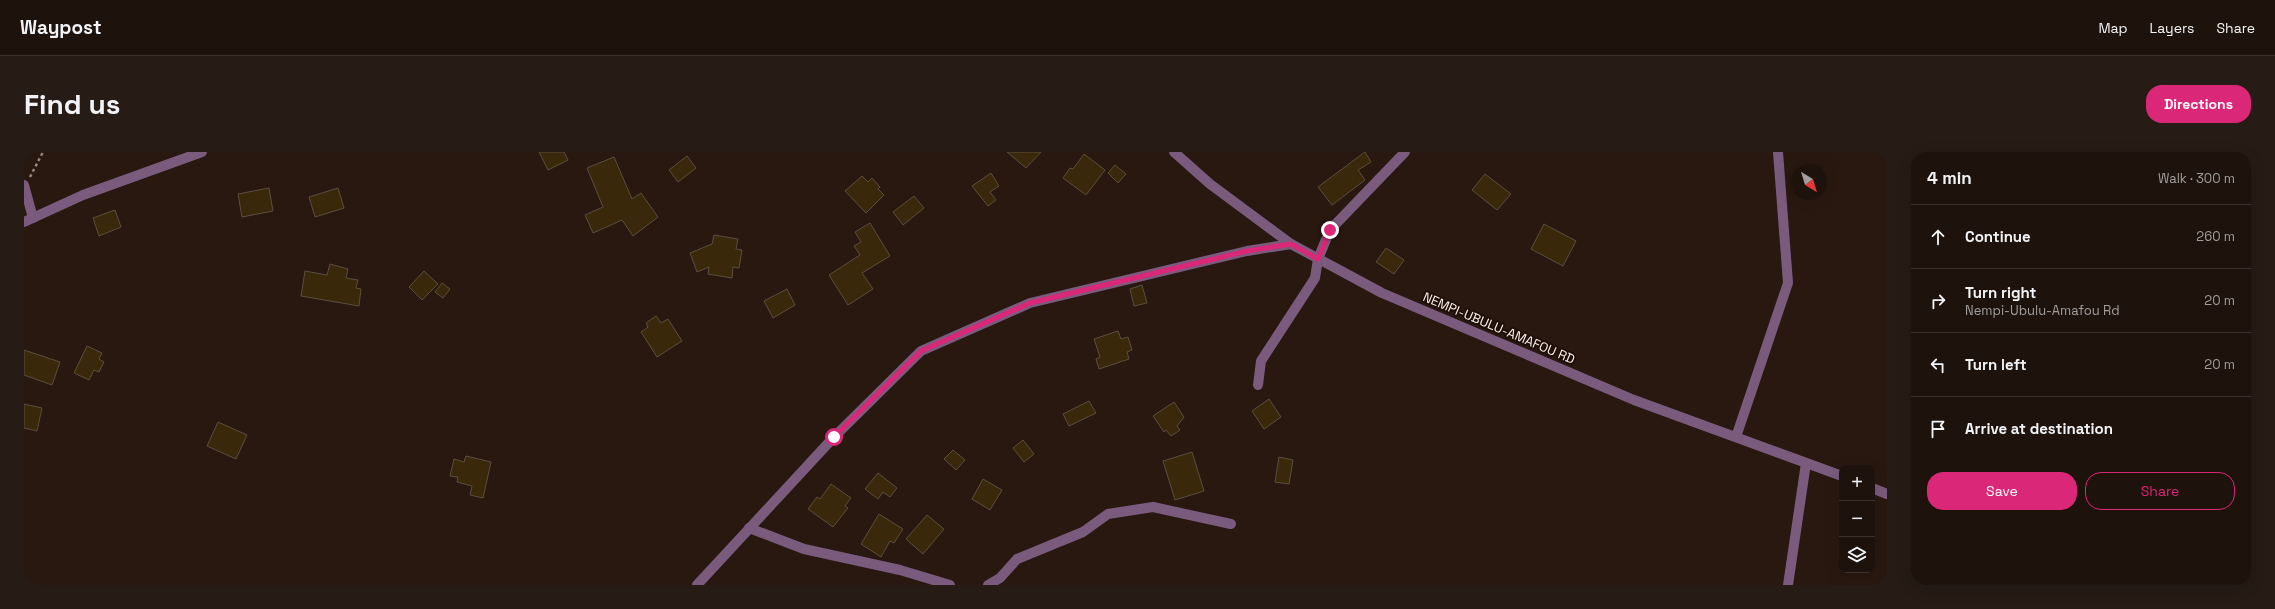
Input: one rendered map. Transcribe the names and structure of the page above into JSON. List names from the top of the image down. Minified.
{"streets":{"street":["NEMPI-UBULU-AMAFOU RD"]},"north":"bottom right","page":{"header":"Waypost","nav":["Map","Layers","Share"],"buttons":["Directions",["Save","Share"]],"title":"Find us","heading":["4 min","Walk · 300 m"],"list":[["Continue","260 m"],["Turn right","Nempi-Ubulu-Amafou Rd","20 m"],["Turn left","20 m"],"Arrive at destination"],"map_buttons":["+","−"]}}
